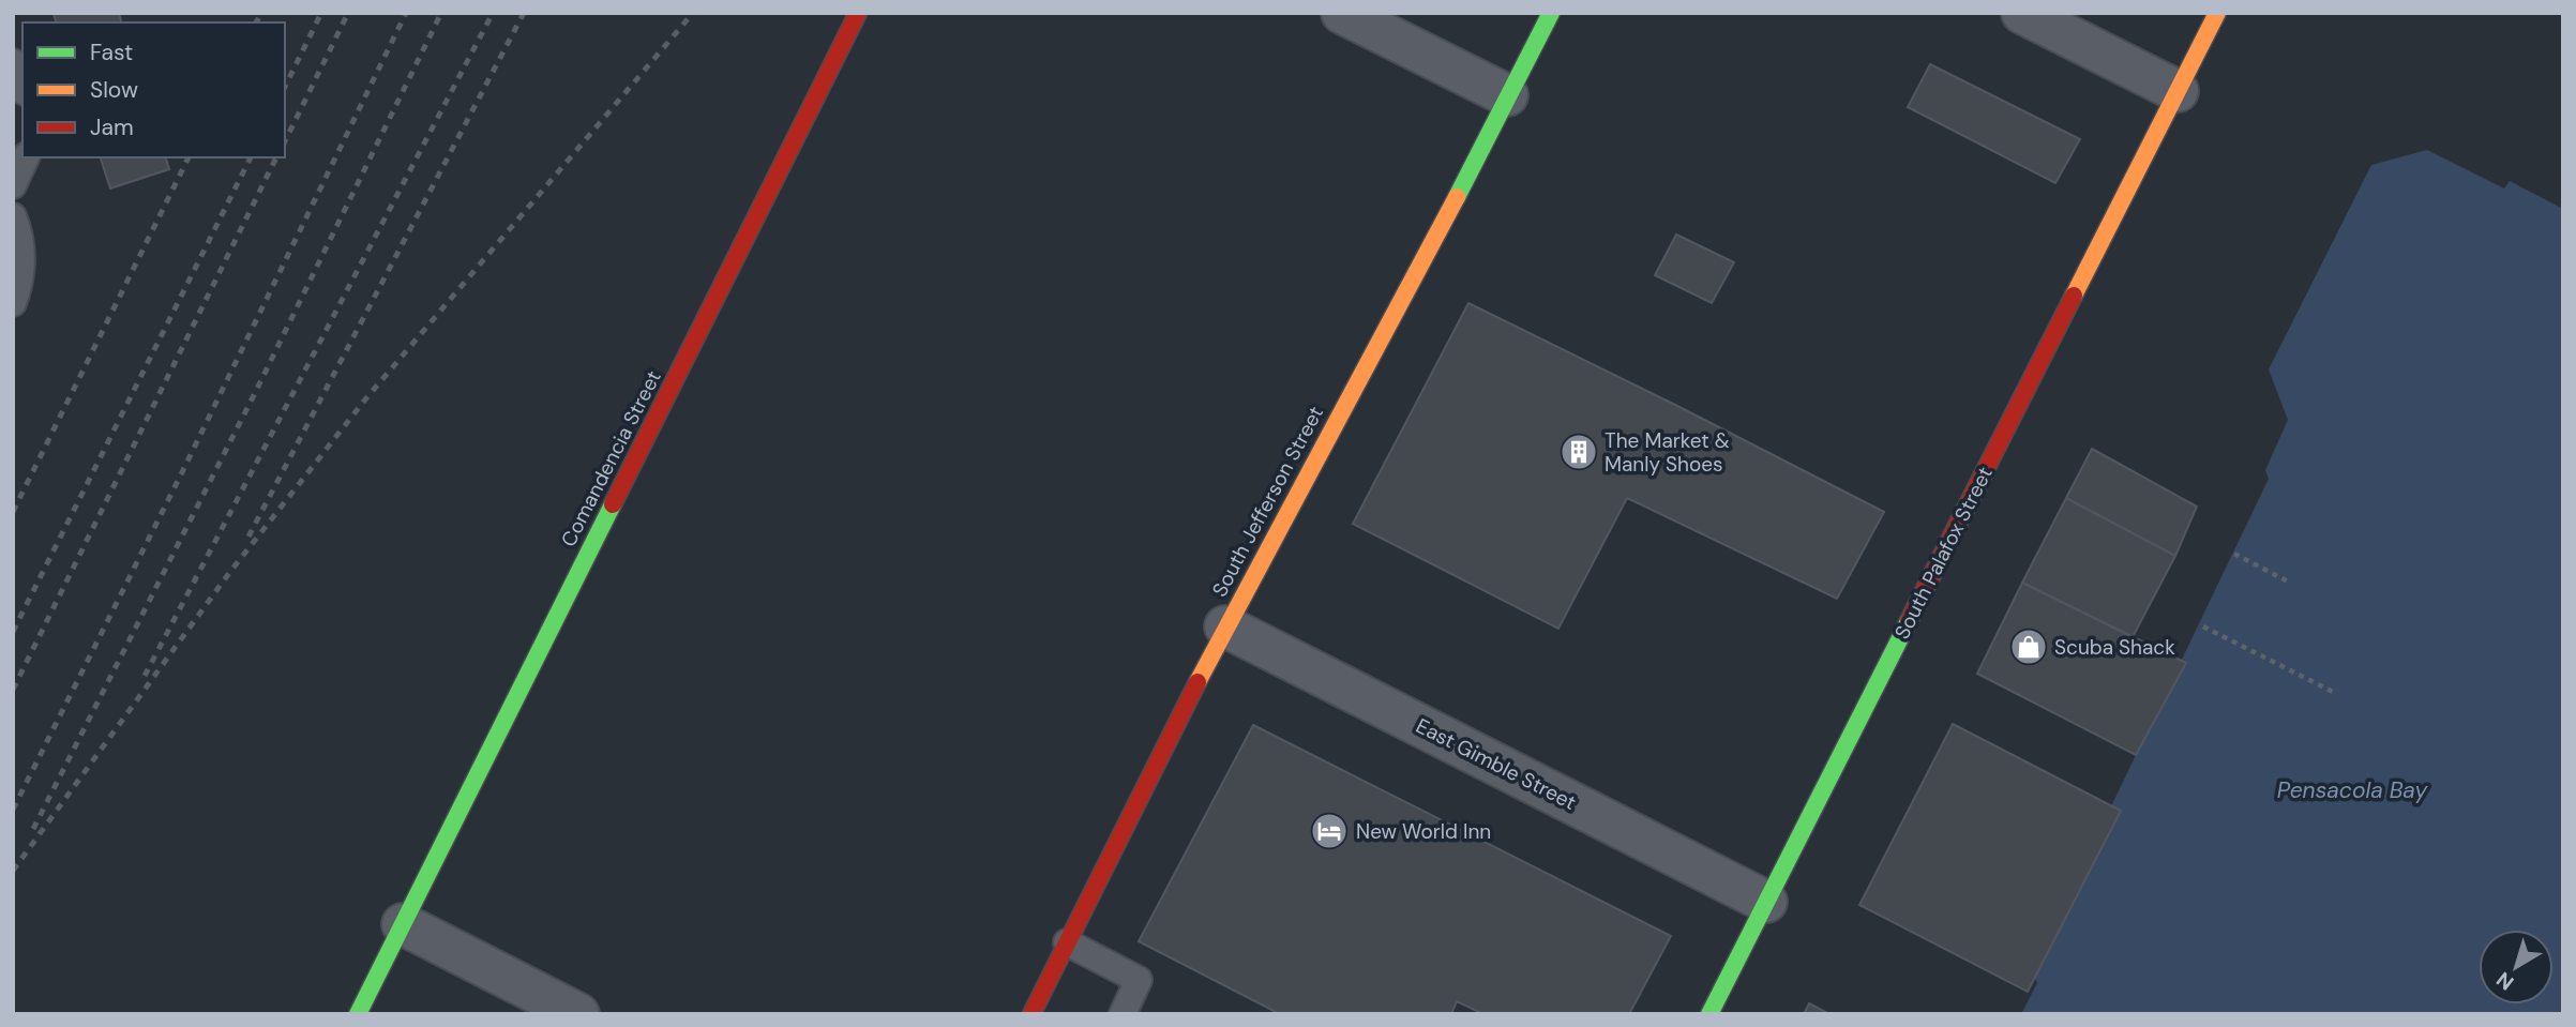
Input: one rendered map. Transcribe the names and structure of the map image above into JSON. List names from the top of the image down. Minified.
{"streets":{"street":["Comandencia Street","South Jefferson Street","South Palafox Street","East Gimble Street"]},"crossings":[["South Jefferson Street","East Gimble Street"],["South Palafox Street","East Gimble Street"]],"water":["Pensacola Bay"],"places":{"building":["The Market & Manly Shoes"],"shop":["Scuba Shack"],"hotel":["New World Inn"]},"legend":["Fast","Slow","Jam"],"north":"bottom left"}
